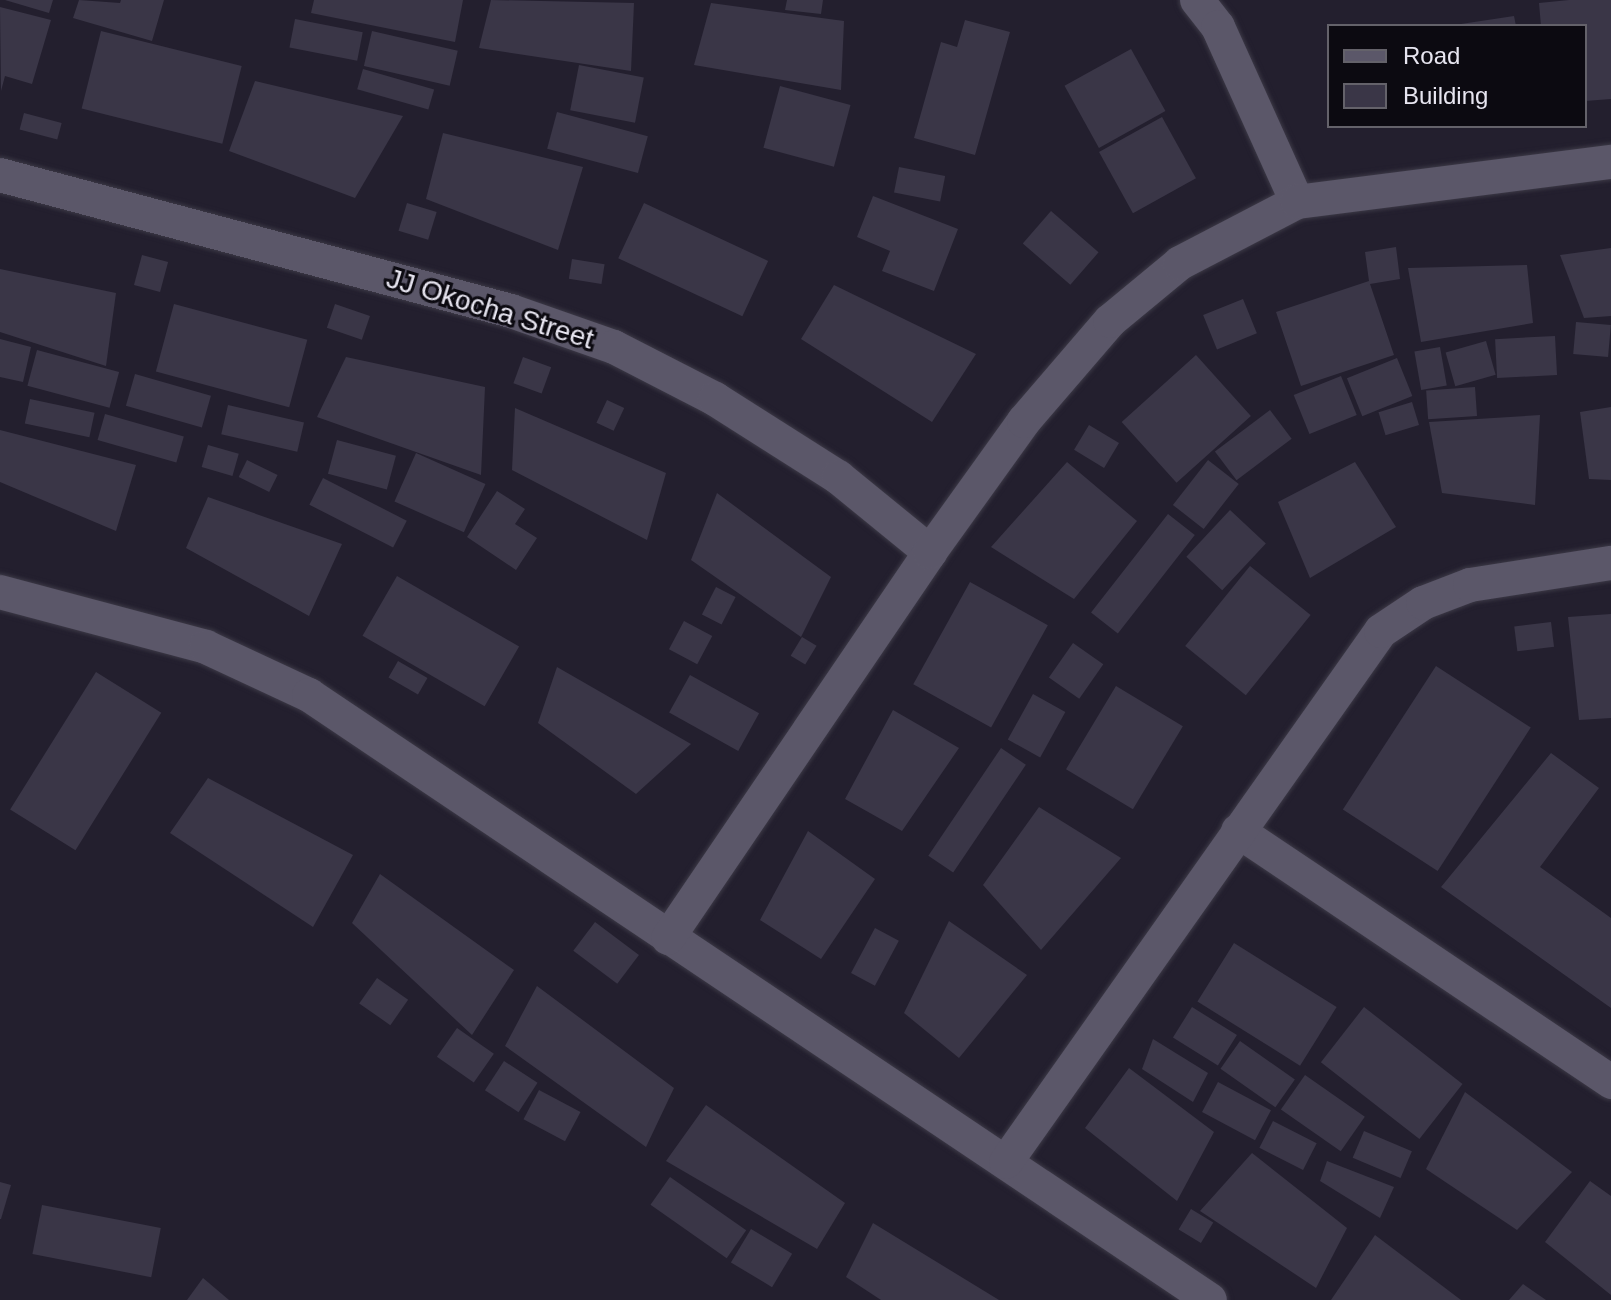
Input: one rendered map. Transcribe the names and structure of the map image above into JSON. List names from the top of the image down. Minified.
{"streets":{"street":["JJ Okocha Street"]},"legend":["Road","Building"]}
